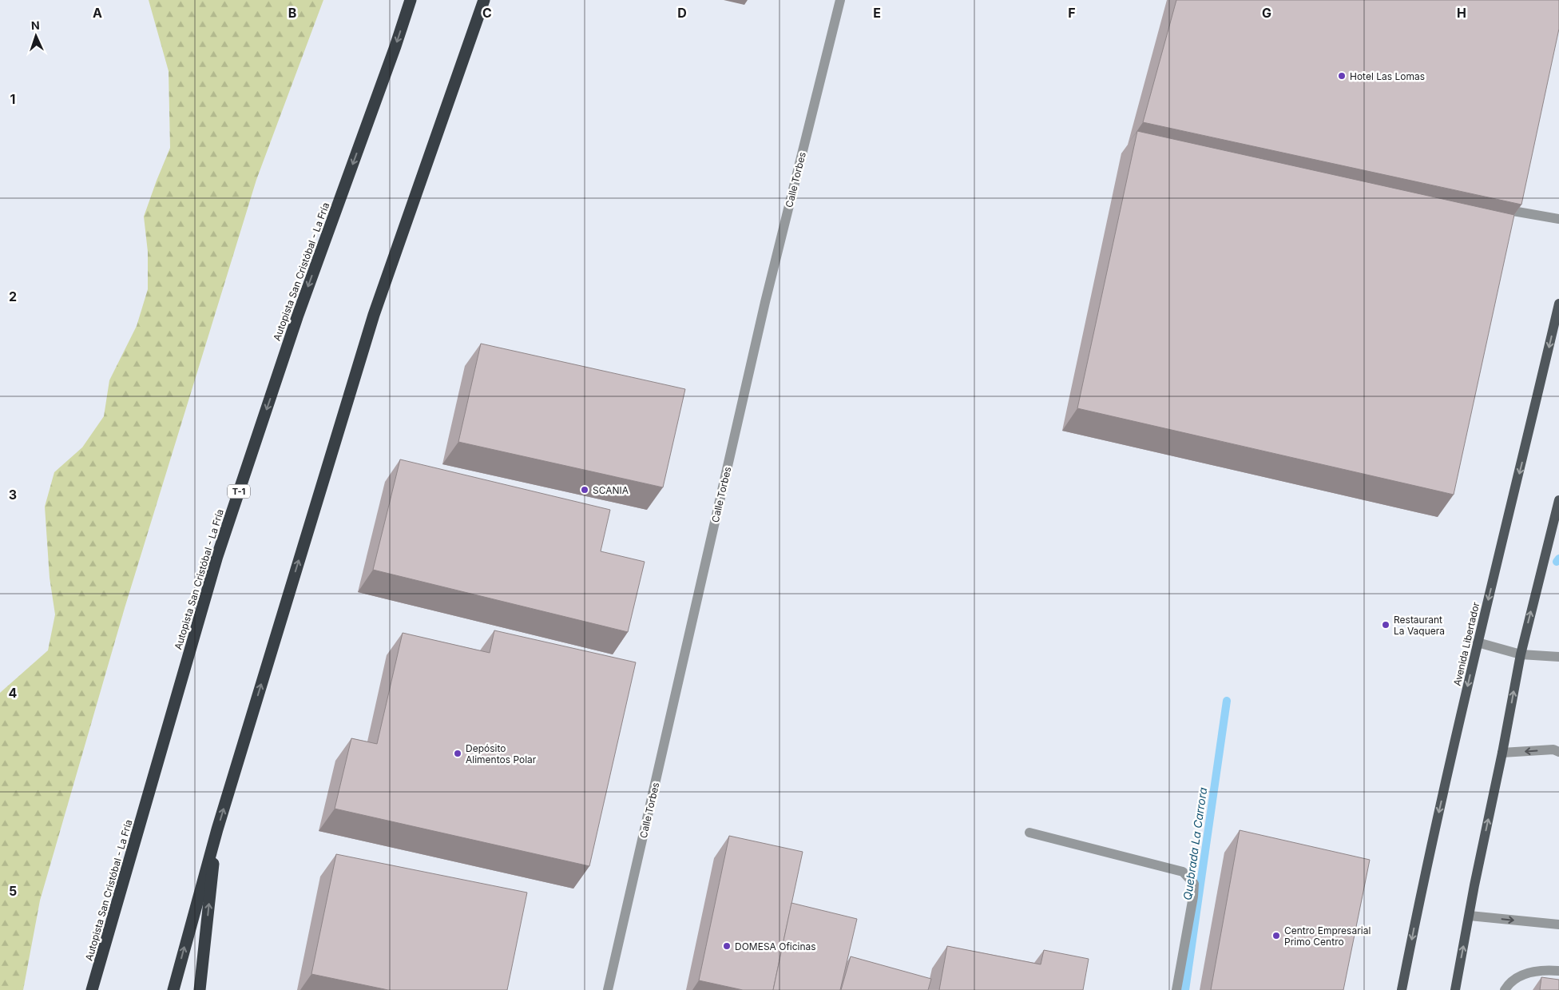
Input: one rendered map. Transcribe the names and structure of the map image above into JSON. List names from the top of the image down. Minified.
{"streets":{"highway":["Autopista San Cristóbal - La Fría","T-1"],"main road":["Avenida Libertador"],"street":["Calle Torbes"]},"water":["Quebrada La Carrora"],"places":["Hotel Las Lomas","SCANIA","Restaurant La Vaquera","Depósito Alimentos Polar","Centro Empresarial Primo Centro","DOMESA Oficinas"],"north":"top","grid":{"columns":["A","B","C","D","E","F","G","H"],"rows":["1","2","3","4","5"]}}
